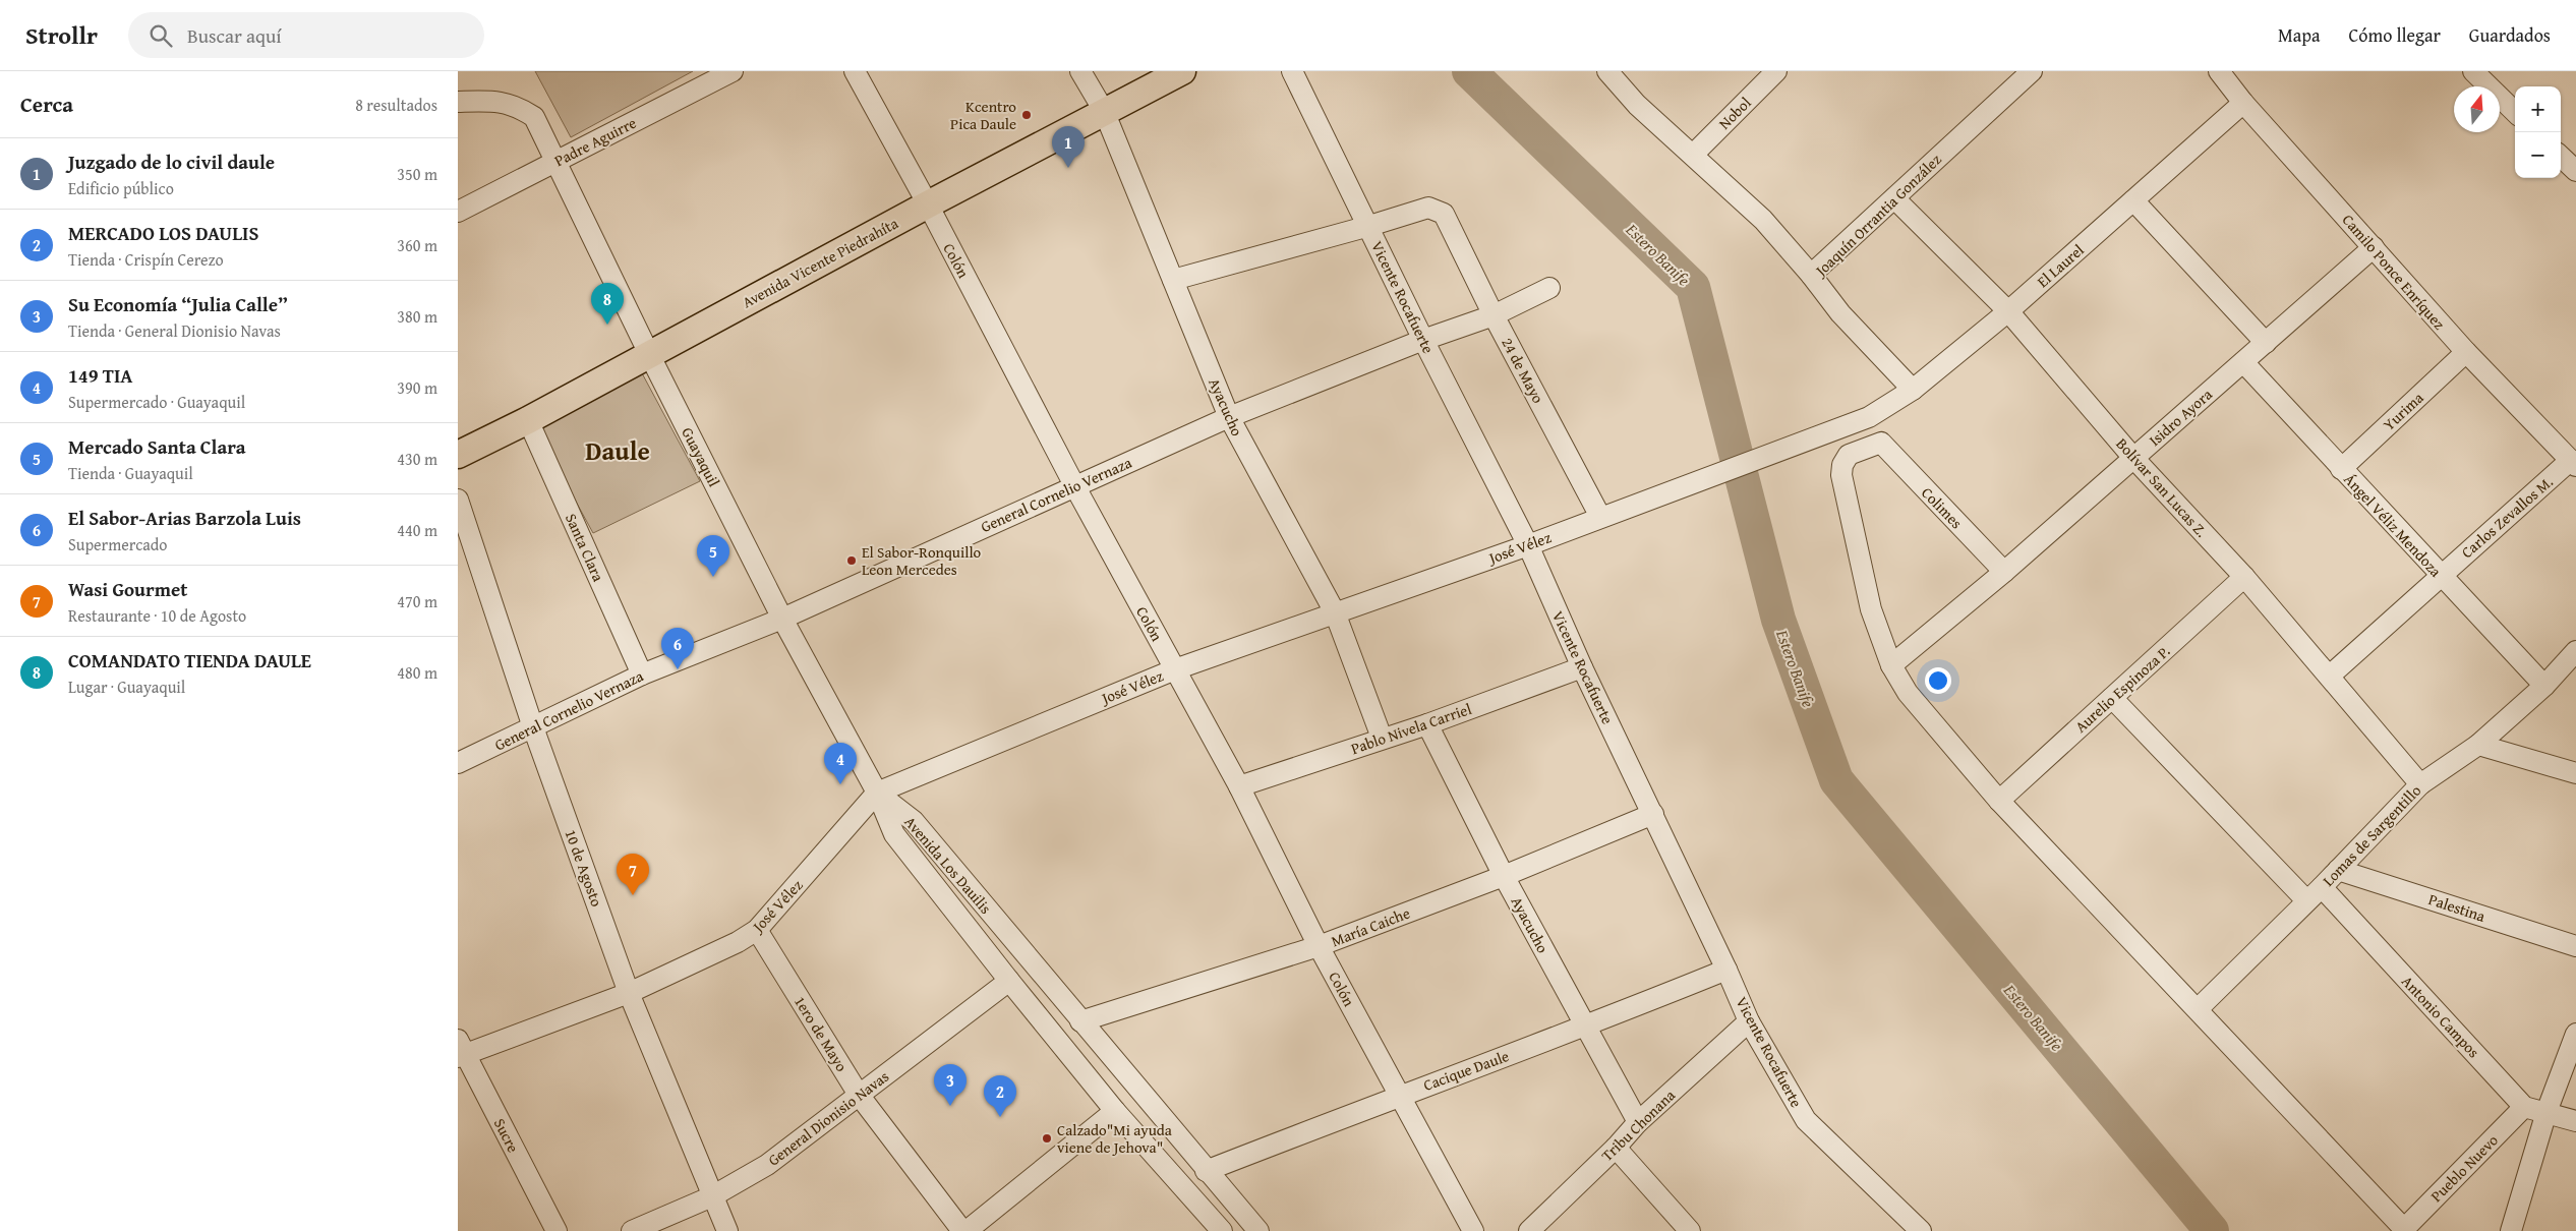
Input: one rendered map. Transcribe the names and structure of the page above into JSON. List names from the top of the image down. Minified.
{"streets":{"main road":["Avenida Vicente Piedrahíta"],"street":["Nobol","Padre Aguirre","Joaquín Orrantia González","Colón","El Laurel","Camilo Ponce Enríquez","Vicente Rocafuerte","24 de Mayo","Ayacucho","Yurima","Isidro Ayora","Guayaquil","Bolívar San Lucas Z.","General Cornelio Vernaza","Colimes","Carlos Zevallos M.","Ángel Véliz Mendoza","Santa Clara","José Vélez","Aurelio Espinoza P.","Pablo Nivela Carriel","Lomas de Sargentillo","Avenida Los Dauilis","10 de Agosto","Palestina","María Caiche","Antonio Campos","1ero de Mayo","Cacique Daule","General Dionisio Navas","Tribu Chonana","Sucre","Pueblo Nuevo"]},"crossings":[["Padre Aguirre","Guayaquil"],["Joaquín Orrantia González","El Laurel"],["Joaquín Orrantia González","Bolívar San Lucas Z."],["Colón","Avenida Vicente Piedrahíta"],["Colón","General Cornelio Vernaza"],["Colón","José Vélez"],["Colón","Pablo Nivela Carriel"],["Colón","María Caiche"],["Colón","Cacique Daule"],["Avenida Vicente Piedrahíta","Ayacucho"],["Avenida Vicente Piedrahíta","Guayaquil"],["Avenida Vicente Piedrahíta","Santa Clara"],["El Laurel","Camilo Ponce Enríquez"],["El Laurel","Bolívar San Lucas Z."],["El Laurel","José Vélez"],["Camilo Ponce Enríquez","Yurima"],["Camilo Ponce Enríquez","Isidro Ayora"],["Camilo Ponce Enríquez","Carlos Zevallos M."],["Vicente Rocafuerte","24 de Mayo"],["Vicente Rocafuerte","General Cornelio Vernaza"],["Vicente Rocafuerte","José Vélez"],["Vicente Rocafuerte","Pablo Nivela Carriel"],["Vicente Rocafuerte","María Caiche"],["Vicente Rocafuerte","Cacique Daule"],["Vicente Rocafuerte","Tribu Chonana"],["24 de Mayo","General Cornelio Vernaza"],["24 de Mayo","José Vélez"],["Ayacucho","General Cornelio Vernaza"],["Ayacucho","José Vélez"],["Ayacucho","Pablo Nivela Carriel"],["Ayacucho","María Caiche"],["Ayacucho","Cacique Daule"],["Ayacucho","Tribu Chonana"],["Yurima","Ángel Véliz Mendoza"],["Isidro Ayora","Bolívar San Lucas Z."],["Isidro Ayora","Colimes"],["Isidro Ayora","Ángel Véliz Mendoza"],["Guayaquil","General Cornelio Vernaza"],["Guayaquil","José Vélez"],["Guayaquil","Avenida Los Dauilis"],["Bolívar San Lucas Z.","Carlos Zevallos M."],["Bolívar San Lucas Z.","Aurelio Espinoza P."],["Bolívar San Lucas Z.","Lomas de Sargentillo"],["General Cornelio Vernaza","Santa Clara"],["General Cornelio Vernaza","10 de Agosto"],["Carlos Zevallos M.","Ángel Véliz Mendoza"],["Ángel Véliz Mendoza","Lomas de Sargentillo"],["José Vélez","Avenida Los Dauilis"],["José Vélez","10 de Agosto"],["José Vélez","1ero de Mayo"],["José Vélez","Sucre"],["Lomas de Sargentillo","Palestina"],["Lomas de Sargentillo","Antonio Campos"],["Avenida Los Dauilis","María Caiche"],["Avenida Los Dauilis","Cacique Daule"],["Avenida Los Dauilis","General Dionisio Navas"],["10 de Agosto","General Dionisio Navas"],["Antonio Campos","Pueblo Nuevo"],["1ero de Mayo","General Dionisio Navas"]],"districts":["Daule"],"water":["Estero Banife"],"places":["Kcentro Pica Daule","El Sabor-Ronquillo Leon Mercedes","Calzado\"Mi ayuda viene de Jehova\""],"north":"top","page":{"header":"Strollr","search":"Buscar aquí","nav":["Mapa","Cómo llegar","Guardados"],"heading":["Cerca","8 resultados"],"map_buttons":["+","−"],"pins":["1","8","5","6","4","7","3","2"],"list":[{"mark":"1","name":"Juzgado de lo civil daule","note":"Edificio público","value":"350 m"},{"mark":"2","name":"MERCADO LOS DAULIS","note":"Tienda · Crispín Cerezo","value":"360 m"},{"mark":"3","name":"Su Economía “Julia Calle”","note":"Tienda · General Dionisio Navas","value":"380 m"},{"mark":"4","name":"149 TIA","note":"Supermercado · Guayaquil","value":"390 m"},{"mark":"5","name":"Mercado Santa Clara","note":"Tienda · Guayaquil","value":"430 m"},{"mark":"6","name":"El Sabor-Arias Barzola Luis","note":"Supermercado","value":"440 m"},{"mark":"7","name":"Wasi Gourmet","note":"Restaurante · 10 de Agosto","value":"470 m"},{"mark":"8","name":"COMANDATO TIENDA DAULE","note":"Lugar · Guayaquil","value":"480 m"}]}}
